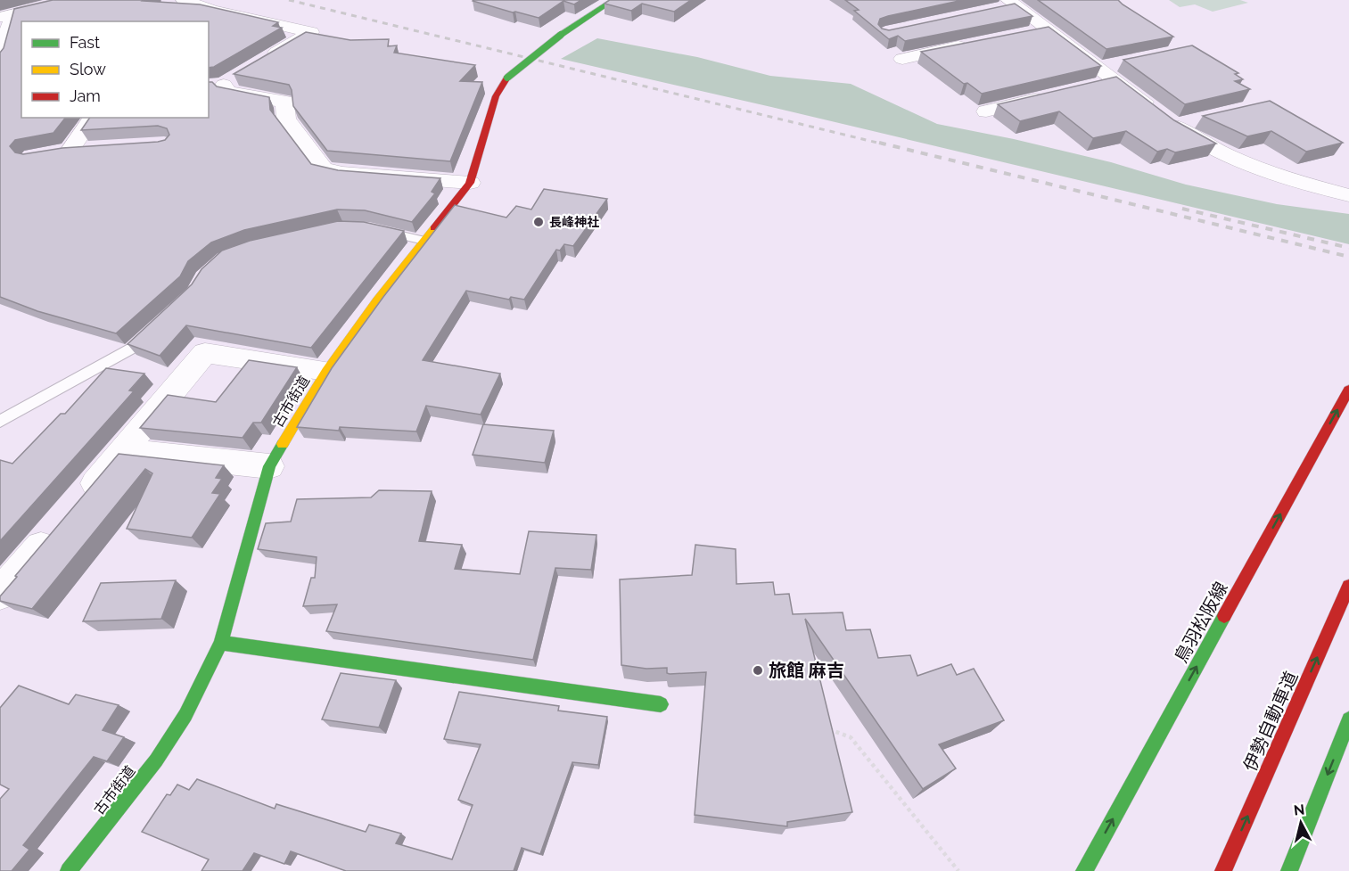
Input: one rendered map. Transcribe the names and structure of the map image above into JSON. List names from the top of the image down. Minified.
{"streets":{"main road":["古市街道","鳥羽松阪線","伊勢自動車道"]},"one_way":["鳥羽松阪線"],"places":["長峰神社","旅館 麻吉"],"legend":["Fast","Slow","Jam"],"north":"top"}
